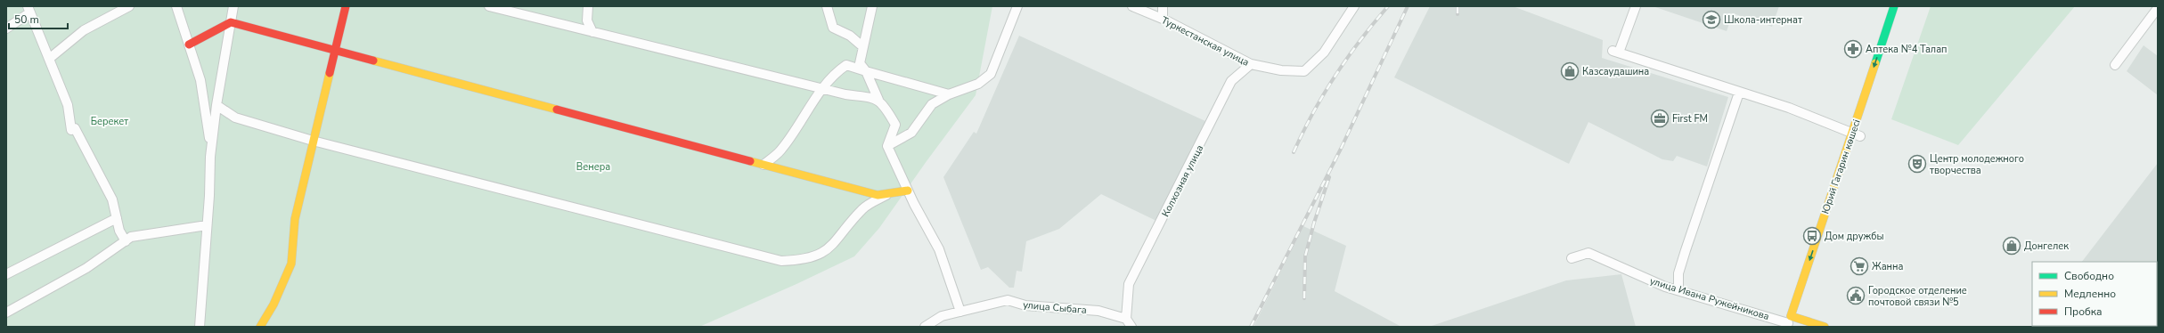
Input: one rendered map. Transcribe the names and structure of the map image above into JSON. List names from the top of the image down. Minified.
{"streets":{"street":["Туркестанская улица","Юрий Гагарин көшесі","Колхозная улица","улица Ивана Ружейникова","улица Сыбага"]},"crossings":[["Туркестанская улица","Колхозная улица"],["Юрий Гагарин көшесі","улица Ивана Ружейникова"],["Колхозная улица","улица Сыбага"]],"parks":["Берекет","Венера"],"places":{"school or university":["Школа-интернат"],"pharmacy":["Аптека №4 Талап"],"shop":["Казсаудашина","Донгелек"],"office":["First FM"],"theatre":["Центр молодежного творчества"],"bus stop":["Дом дружбы"],"supermarket":["Жанна"],"public building":["Городское отделение почтовой связи №5"]},"legend":["Свободно","Медленно","Пробка"],"scale_bar":"50 m"}
